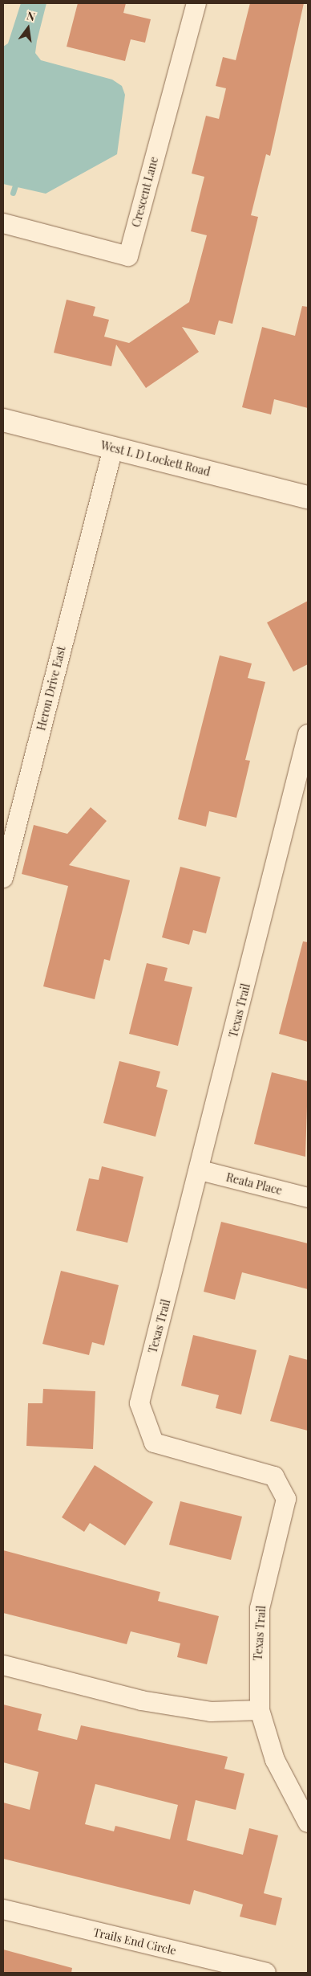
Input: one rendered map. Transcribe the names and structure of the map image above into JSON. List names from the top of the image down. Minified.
{"streets":{"main road":["West L D Lockett Road"],"street":["Crescent Lane","Heron Drive East","Texas Trail","Reata Place","Trails End Circle"]},"crossings":[["West L D Lockett Road","Heron Drive East"],["Texas Trail","Reata Place"]],"north":"top"}
